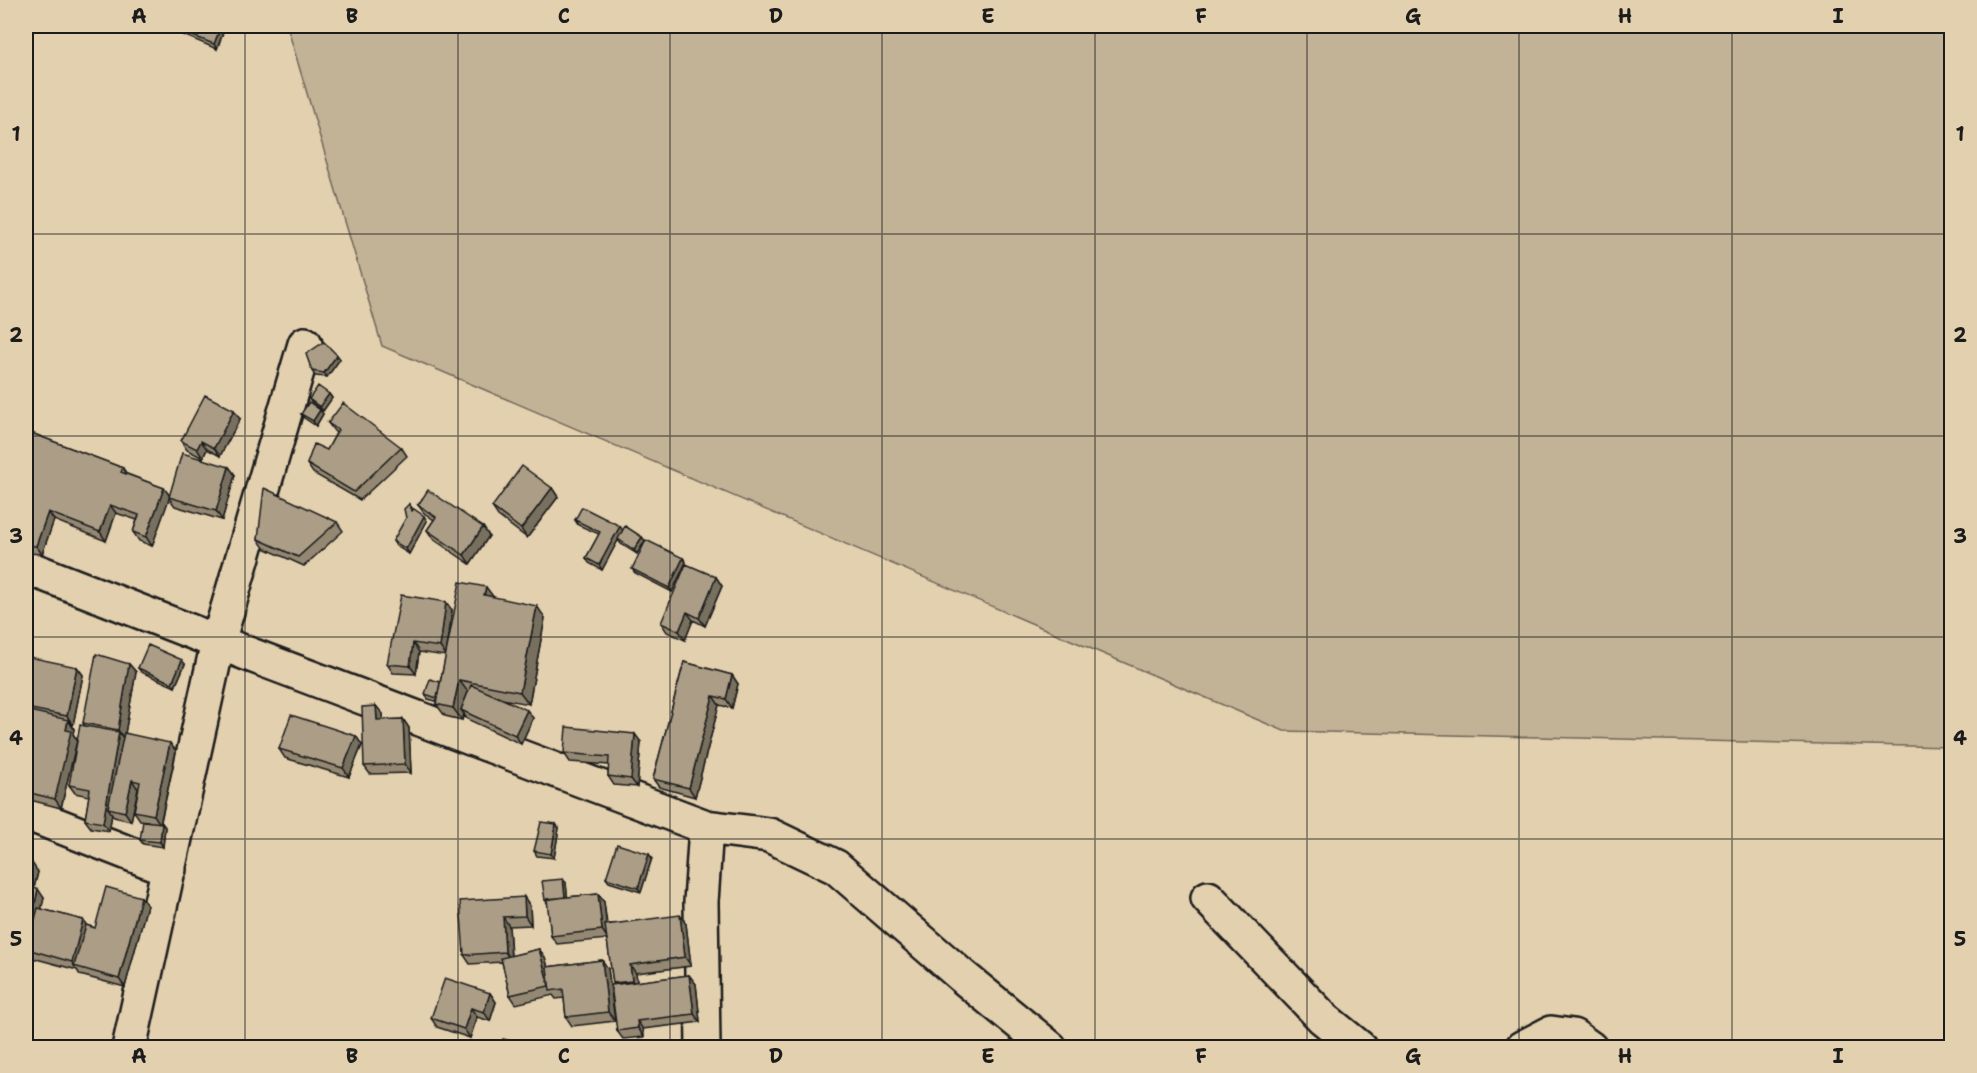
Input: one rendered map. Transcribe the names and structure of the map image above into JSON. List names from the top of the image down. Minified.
{"grid":{"columns":["A","B","C","D","E","F","G","H","I"],"rows":["1","2","3","4","5"]}}
